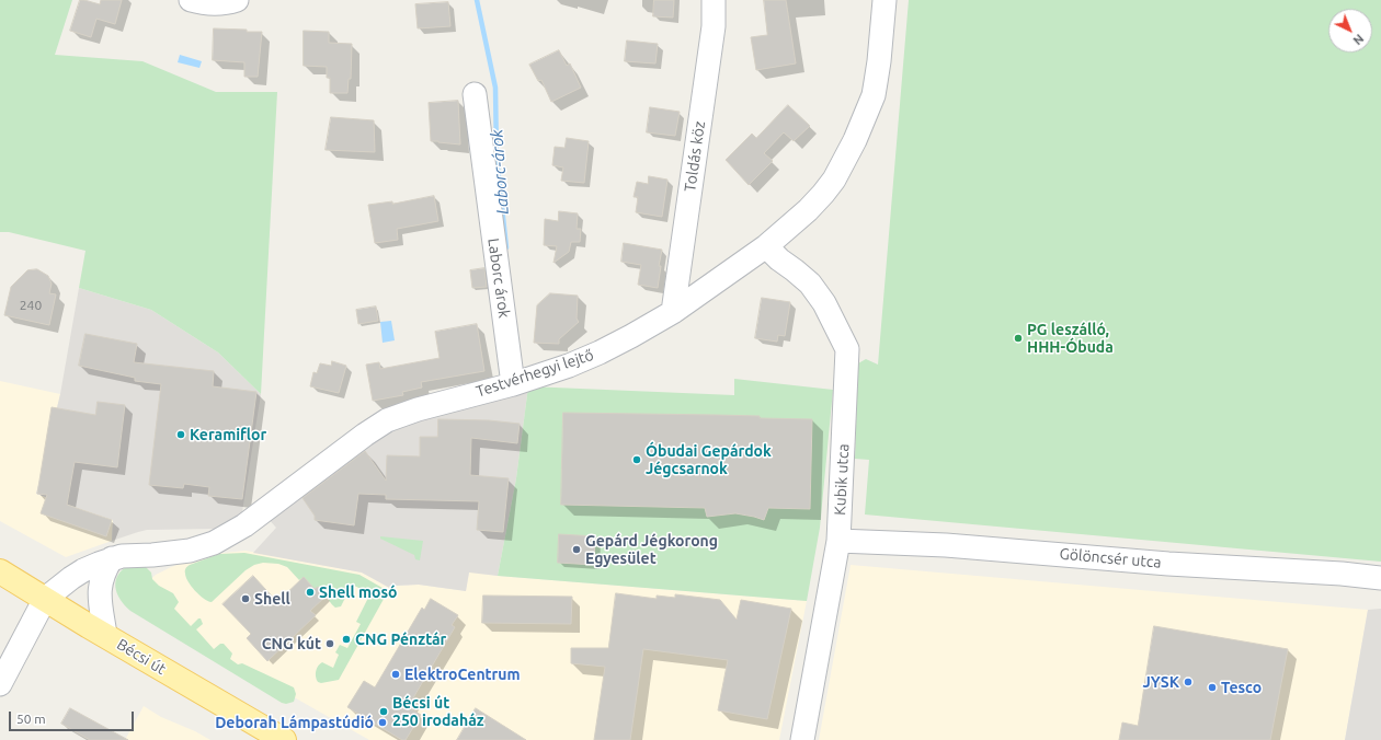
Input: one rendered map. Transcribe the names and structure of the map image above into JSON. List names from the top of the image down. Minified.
{"streets":{"main road":["Bécsi út"],"street":["Toldás köz","Laborc árok","Testvérhegyi lejtő","Kubik utca","Gölöncsér utca"]},"crossings":[["Toldás köz","Testvérhegyi lejtő"],["Laborc árok","Testvérhegyi lejtő"],["Testvérhegyi lejtő","Kubik utca"],["Testvérhegyi lejtő","Bécsi út"],["Kubik utca","Gölöncsér utca"]],"water":["Laborc-árok"],"places":["PG leszálló, HHH-Óbuda","Keramiflor","Óbudai Gepárdok Jégcsarnok","Gepárd Jégkorong Egyesület","Shell mosó","Shell","CNG Pénztár","CNG kút","ElektroCentrum","JYSK","Tesco","Bécsi út 250 irodaház","Deborah Lámpastúdió"],"house_numbers":["240"],"scale_bar":"50 m","north":"bottom right"}
